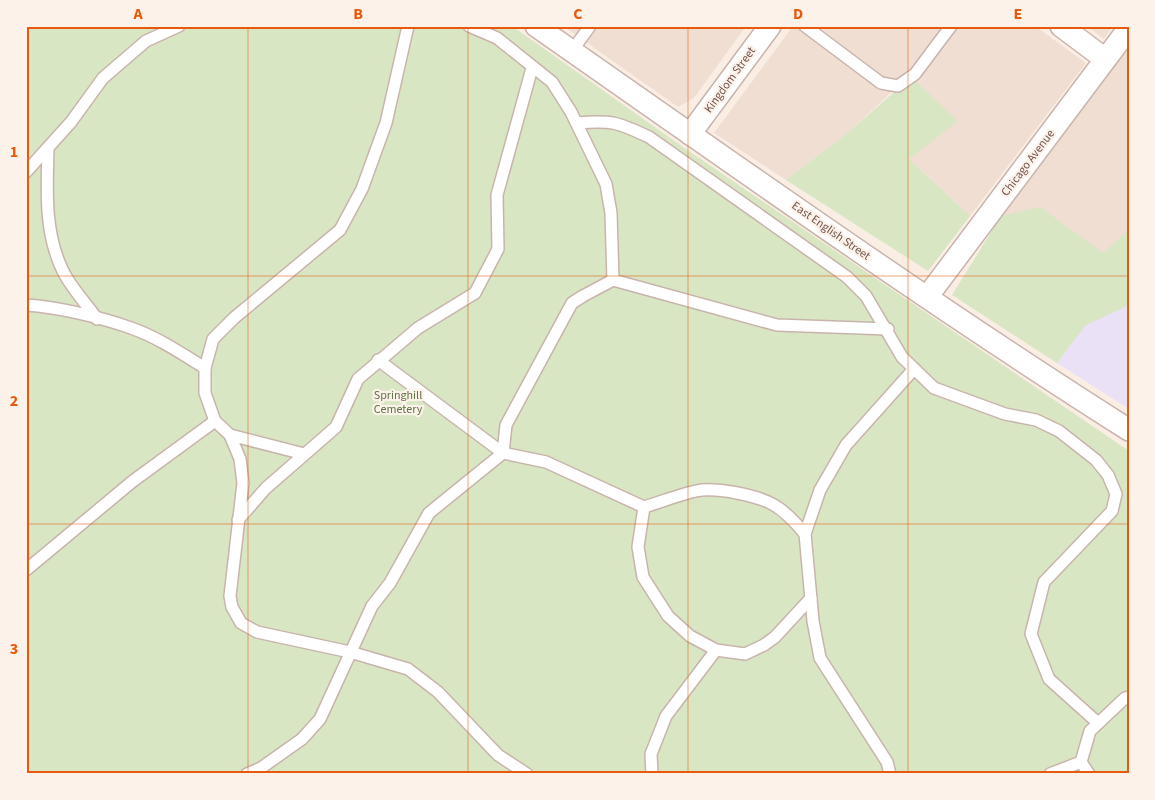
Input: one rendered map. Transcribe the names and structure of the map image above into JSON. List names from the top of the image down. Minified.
{"streets":{"street":["Kingdom Street","Chicago Avenue","East English Street"]},"crossings":[["Kingdom Street","East English Street"],["Chicago Avenue","East English Street"]],"parks":["Springhill Cemetery"],"grid":{"columns":["A","B","C","D","E"],"rows":["1","2","3"]}}
